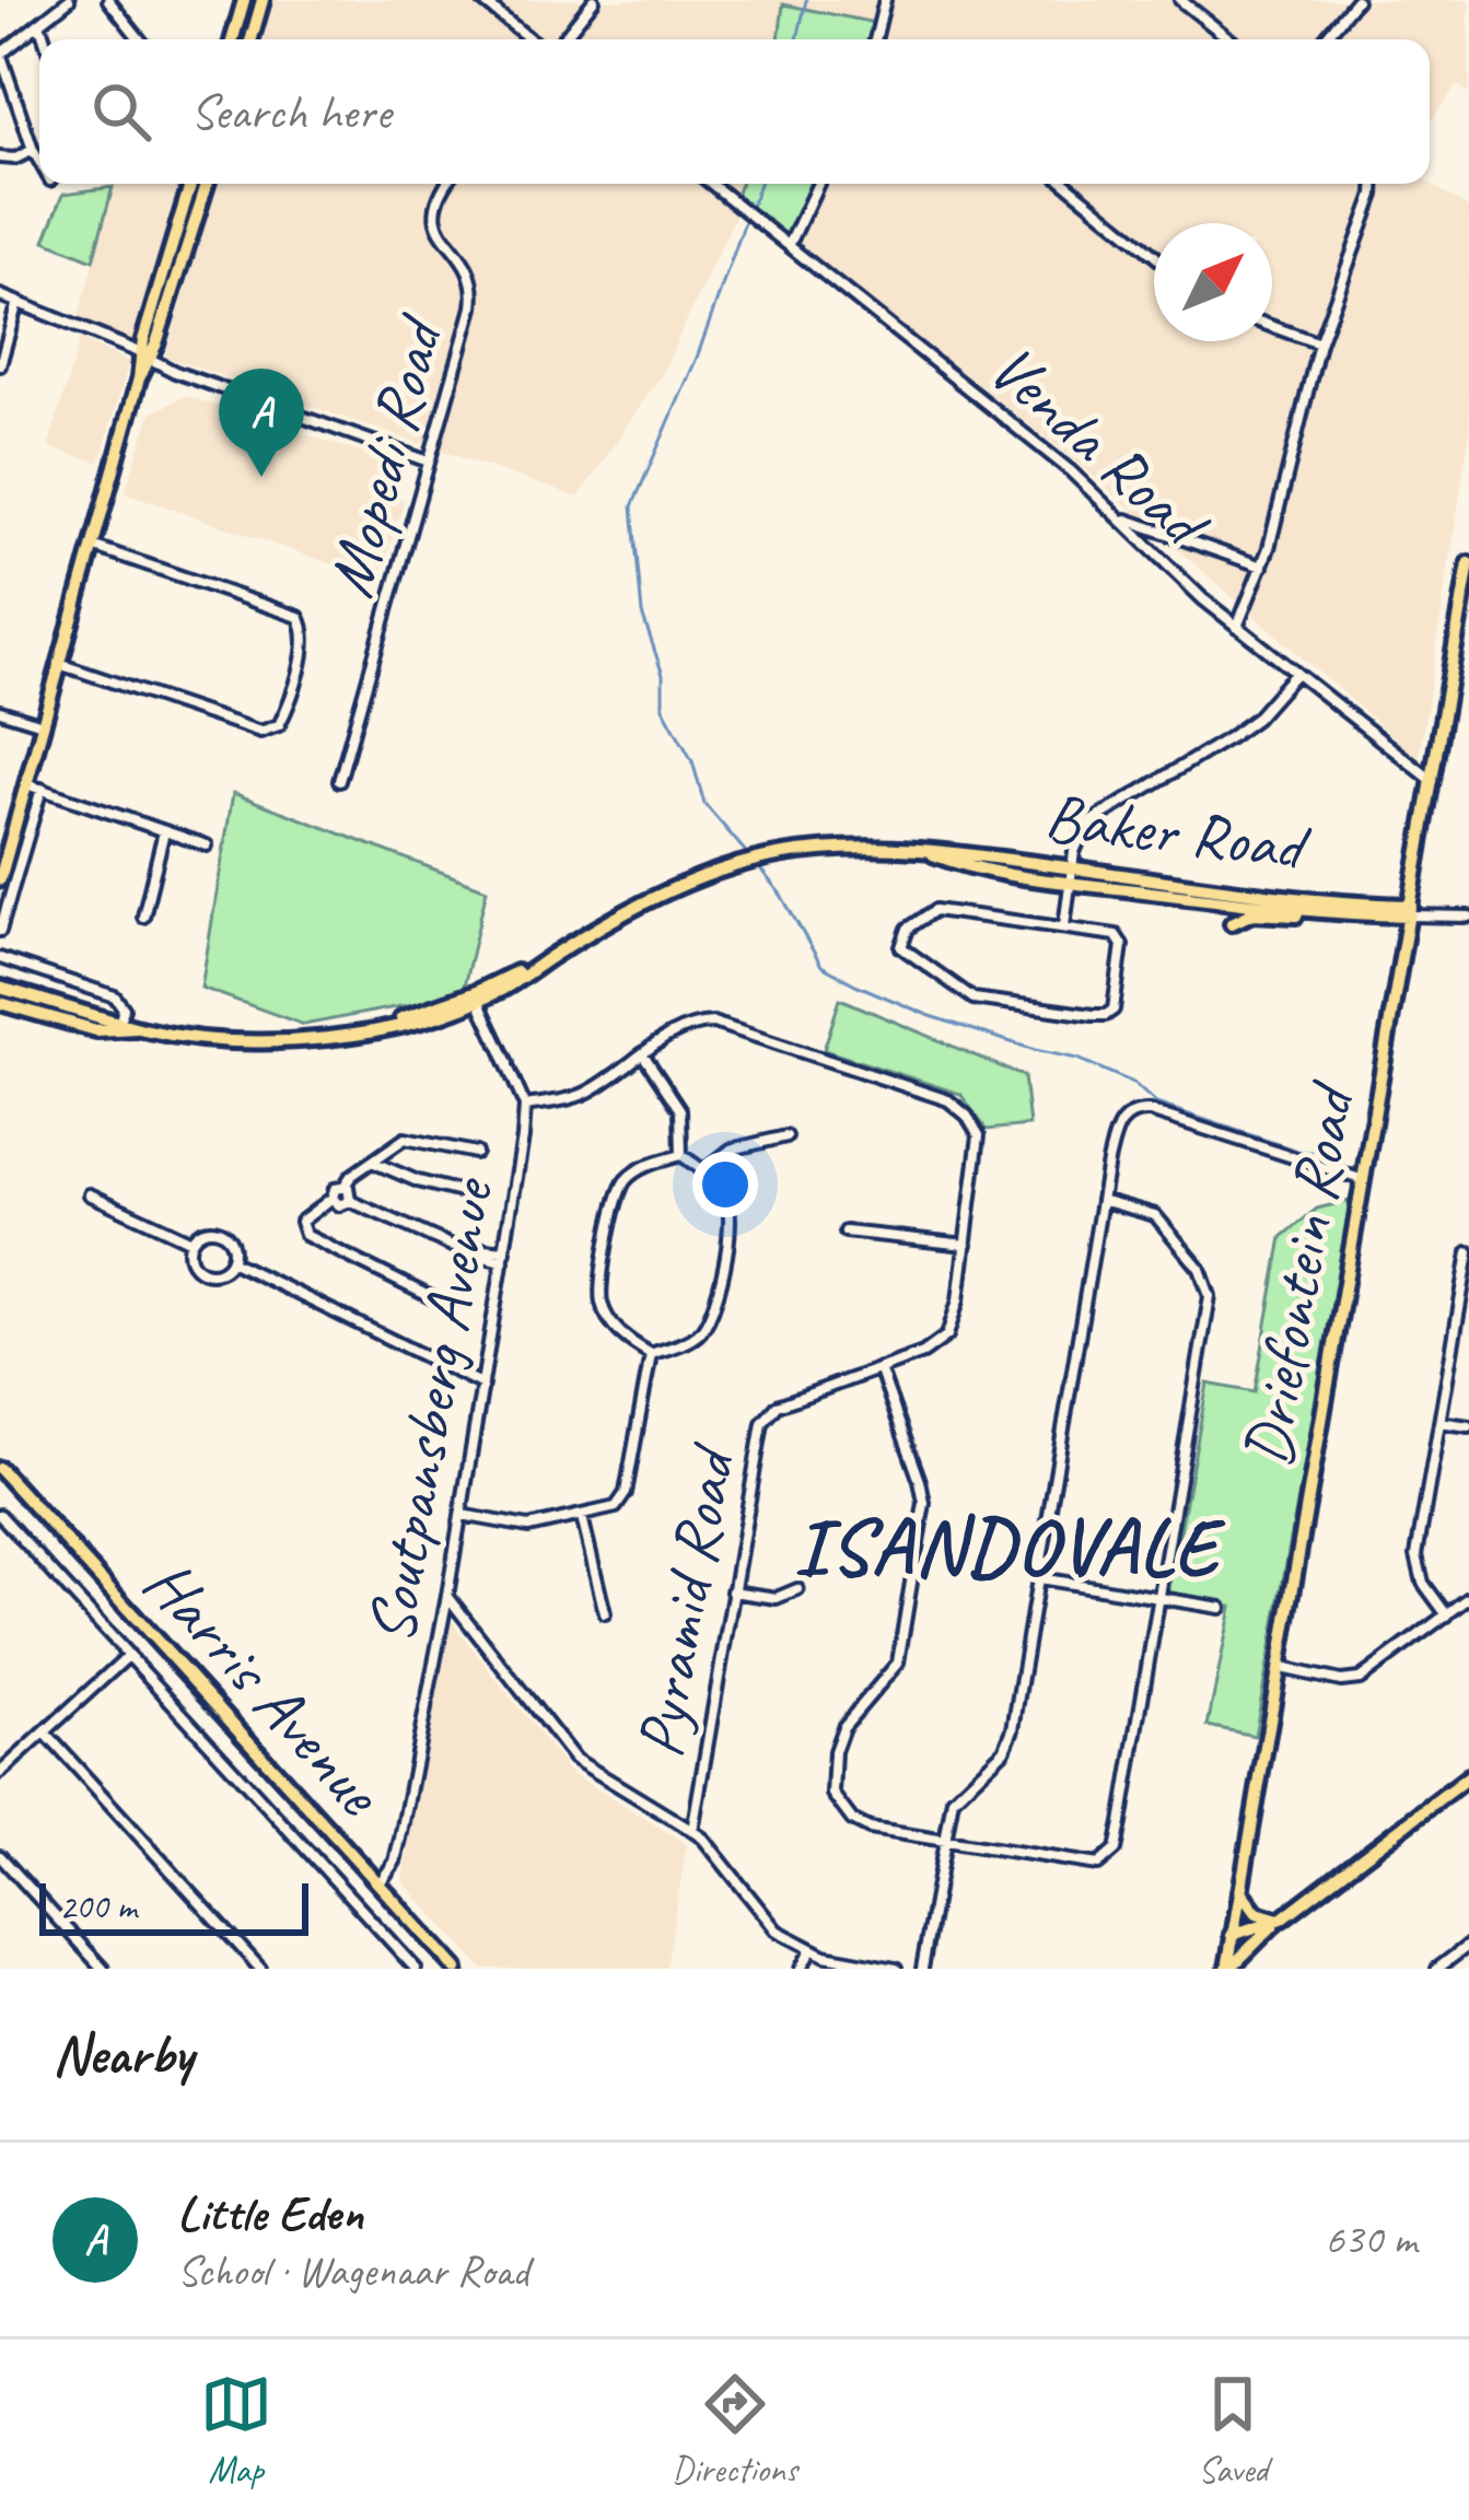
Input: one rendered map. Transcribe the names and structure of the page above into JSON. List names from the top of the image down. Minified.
{"streets":{"main road":["Baker Road","Driefontein Road","Harris Avenue"],"street":["Venda Road","Mopedi Road","Soutpansberg Avenue","Pyramid Road"]},"crossings":[["Venda Road","Driefontein Road"],["Baker Road","Driefontein Road"],["Soutpansberg Avenue","Pyramid Road"],["Soutpansberg Avenue","Harris Avenue"]],"districts":["ISANDOVALE"],"scale_bar":"200 m","north":"top right","page":{"search":"Search here","pins":"A","scale":"200 m","heading":"Nearby","list":[{"mark":"A","name":"Little Eden","note":"School · Wagenaar Road","value":"630 m"}],"nav":["Map","Directions","Saved"]}}
